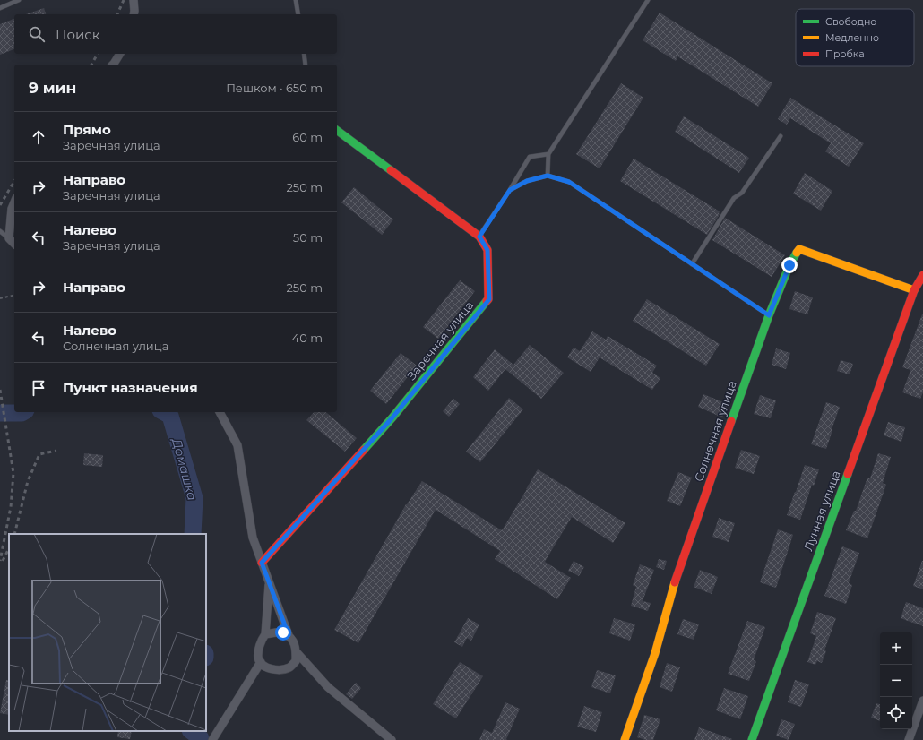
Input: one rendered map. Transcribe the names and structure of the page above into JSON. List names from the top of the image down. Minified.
{"streets":{"street":["Заречная улица","Солнечная улица","Лунная улица"]},"crossings":[["Солнечная улица","Лунная улица"]],"water":["Домашка"],"legend":["Свободно","Медленно","Пробка"],"page":{"search":"Поиск","heading":["9 мин","Пешком · 650 m"],"list":[["Прямо","Заречная улица","60 m"],["Направо","Заречная улица","250 m"],["Налево","Заречная улица","50 m"],["Направо","250 m"],["Налево","Солнечная улица","40 m"],"Пункт назначения"],"map_buttons":["+","−"]}}
